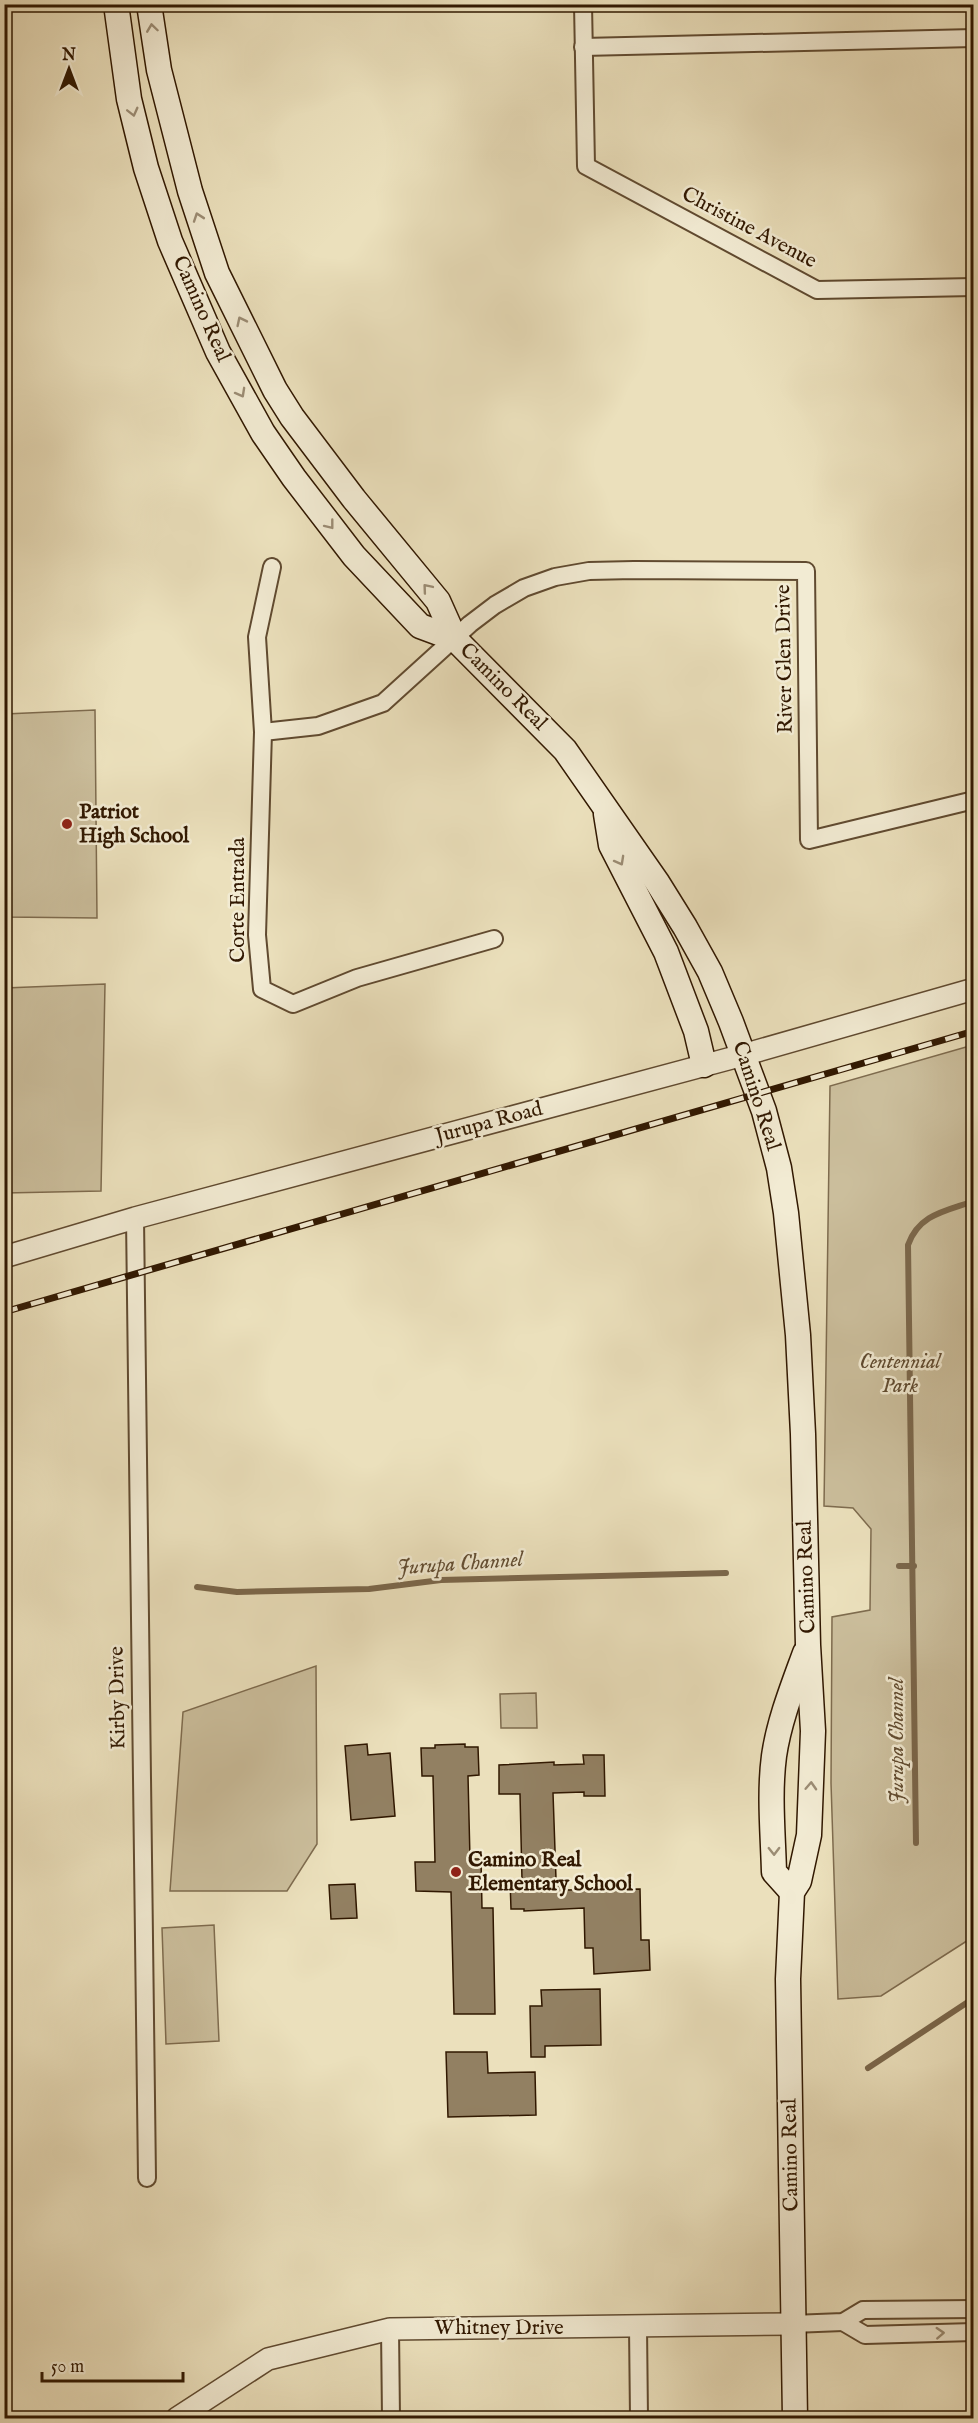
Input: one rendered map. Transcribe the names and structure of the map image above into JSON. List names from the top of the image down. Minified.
{"streets":{"main road":["Camino Real"],"street":["Christine Avenue","River Glen Drive","Corte Entrada","Jurupa Road","Kirby Drive","Whitney Drive"]},"crossings":[["Camino Real","River Glen Drive"],["Camino Real","Jurupa Road"],["Camino Real","Whitney Drive"],["Jurupa Road","Kirby Drive"]],"water":["Jurupa Channel"],"parks":["Centennial Park"],"places":["Patriot High School","Camino Real Elementary School"],"scale_bar":"50 m","north":"top"}
